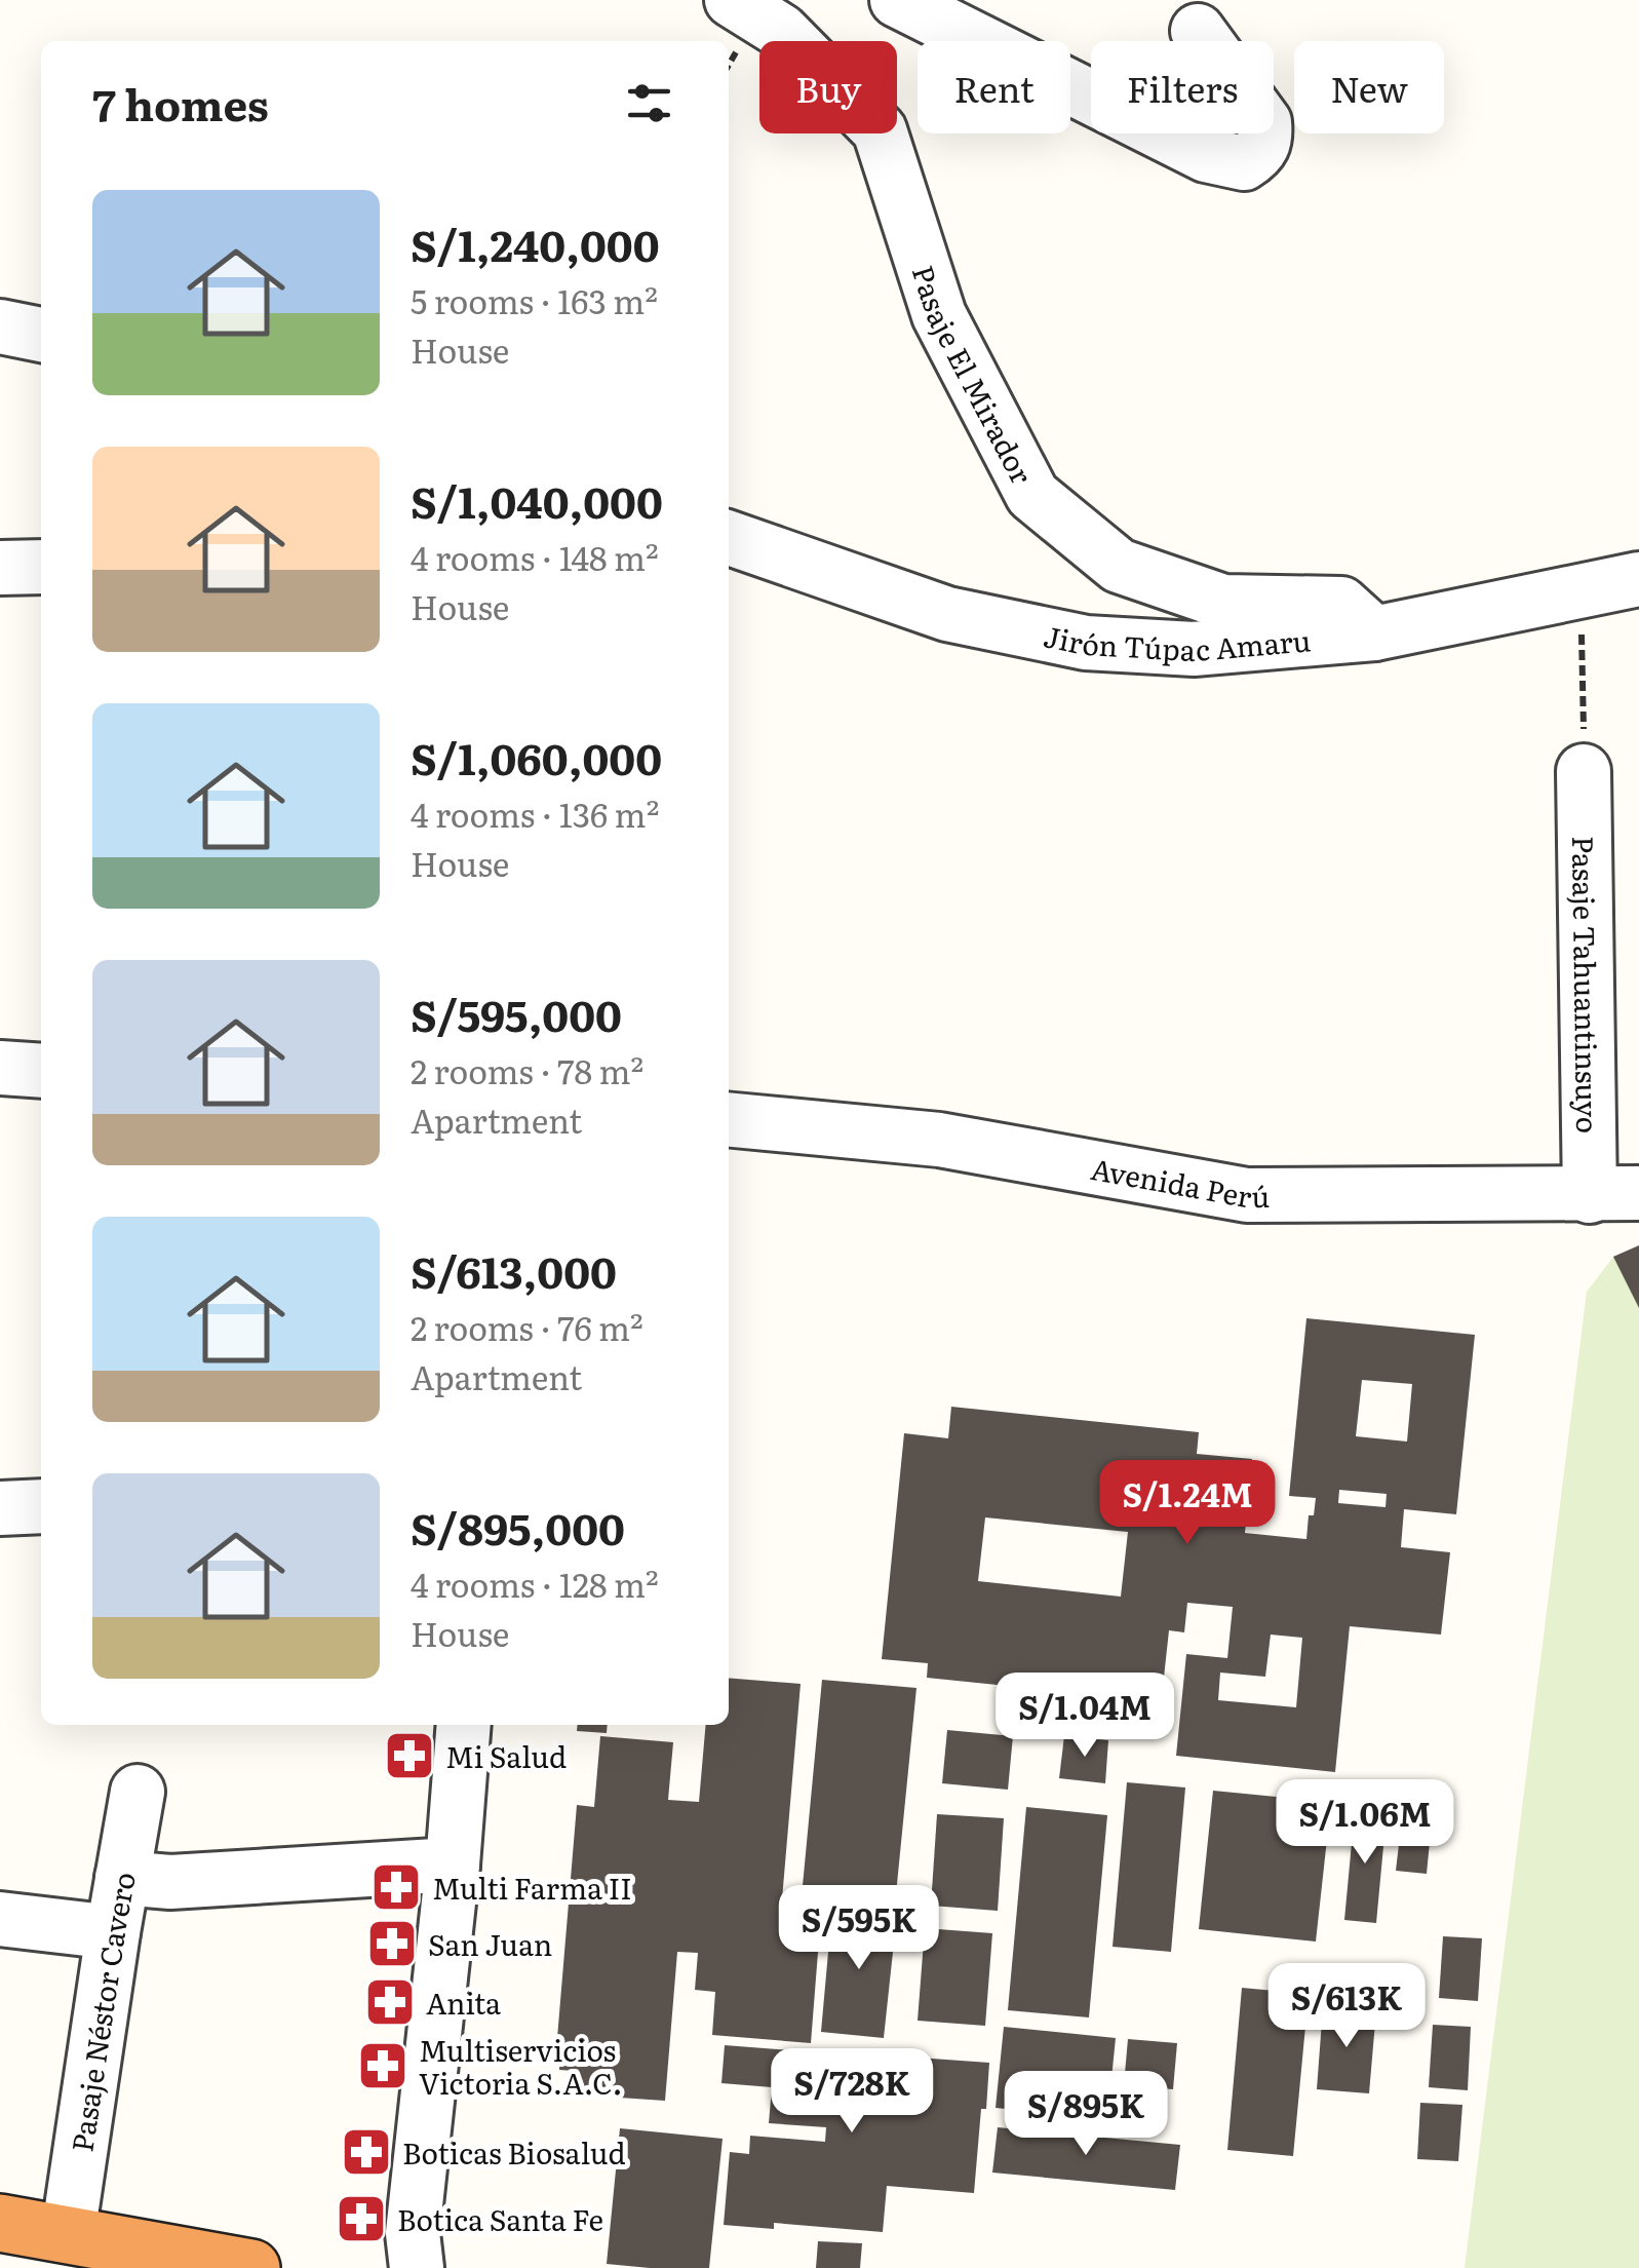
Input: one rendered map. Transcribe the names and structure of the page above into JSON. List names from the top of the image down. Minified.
{"streets":{"street":["Pasaje El Mirador","Jirón Túpac Amaru","Pasaje Tahuantinsuyo","Avenida Perú","Pasaje Néstor Cavero"]},"crossings":[["Pasaje El Mirador","Jirón Túpac Amaru"],["Pasaje Tahuantinsuyo","Avenida Perú"]],"places":{"pharmacy":["Mi Salud","Multi Farma II","San Juan","Anita","Multiservicios Victoria S.A.C.","Boticas Biosalud","Botica Santa Fe"]},"page":{"chip":["Buy","Rent","Filters","New"],"heading":"7 homes","list":[{"name":"S/1,240,000","note":"5 rooms · 163 m² · House"},{"name":"S/1,040,000","note":"4 rooms · 148 m² · House"},{"name":"S/1,060,000","note":"4 rooms · 136 m² · House"},{"name":"S/595,000","note":"2 rooms · 78 m² · Apartment"},{"name":"S/613,000","note":"2 rooms · 76 m² · Apartment"},{"name":"S/895,000","note":"4 rooms · 128 m² · House"}],"price":["S/1.24M","S/1.04M","S/1.06M","S/595K","S/613K","S/728K","S/895K"]}}
